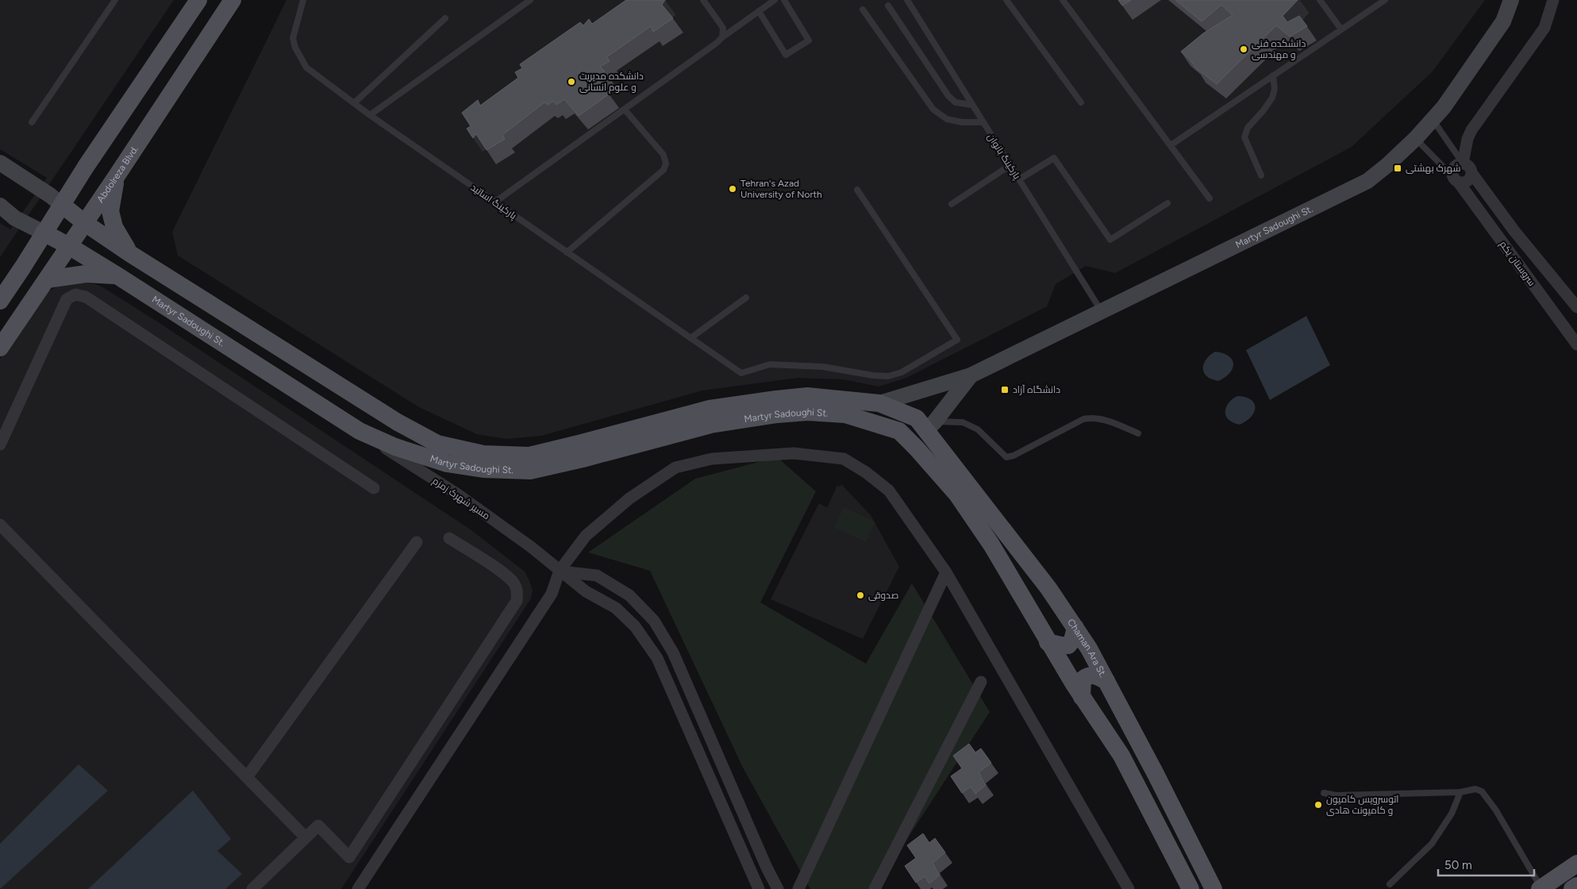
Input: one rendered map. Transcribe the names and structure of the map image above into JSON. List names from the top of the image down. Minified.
{"streets":{"main road":["Abdolreza Blvd.","Martyr Sadoughi St.","Chaman Ara St."],"street":["سروستان یکم","مسیر شهرک زمزم"],"lane":["پارکینگ بانوان","پارکینگ اساتید"]},"crossings":[["پارکینگ بانوان","Martyr Sadoughi St."],["Abdolreza Blvd.","Martyr Sadoughi St."],["Martyr Sadoughi St.","مسیر شهرک زمزم"],["Martyr Sadoughi St.","Chaman Ara St."]],"places":{"other":["دانشکده فنی و مهندسی","دانشکده مدیریت و علوم انسانی","Tehran's Azad University of North","صدوقی","اتوسرویس کامیون و کامیونت هادی"],"transit":["شهرک بهشتی","دانشگاه آزاد"]},"scale_bar":"50 m"}
